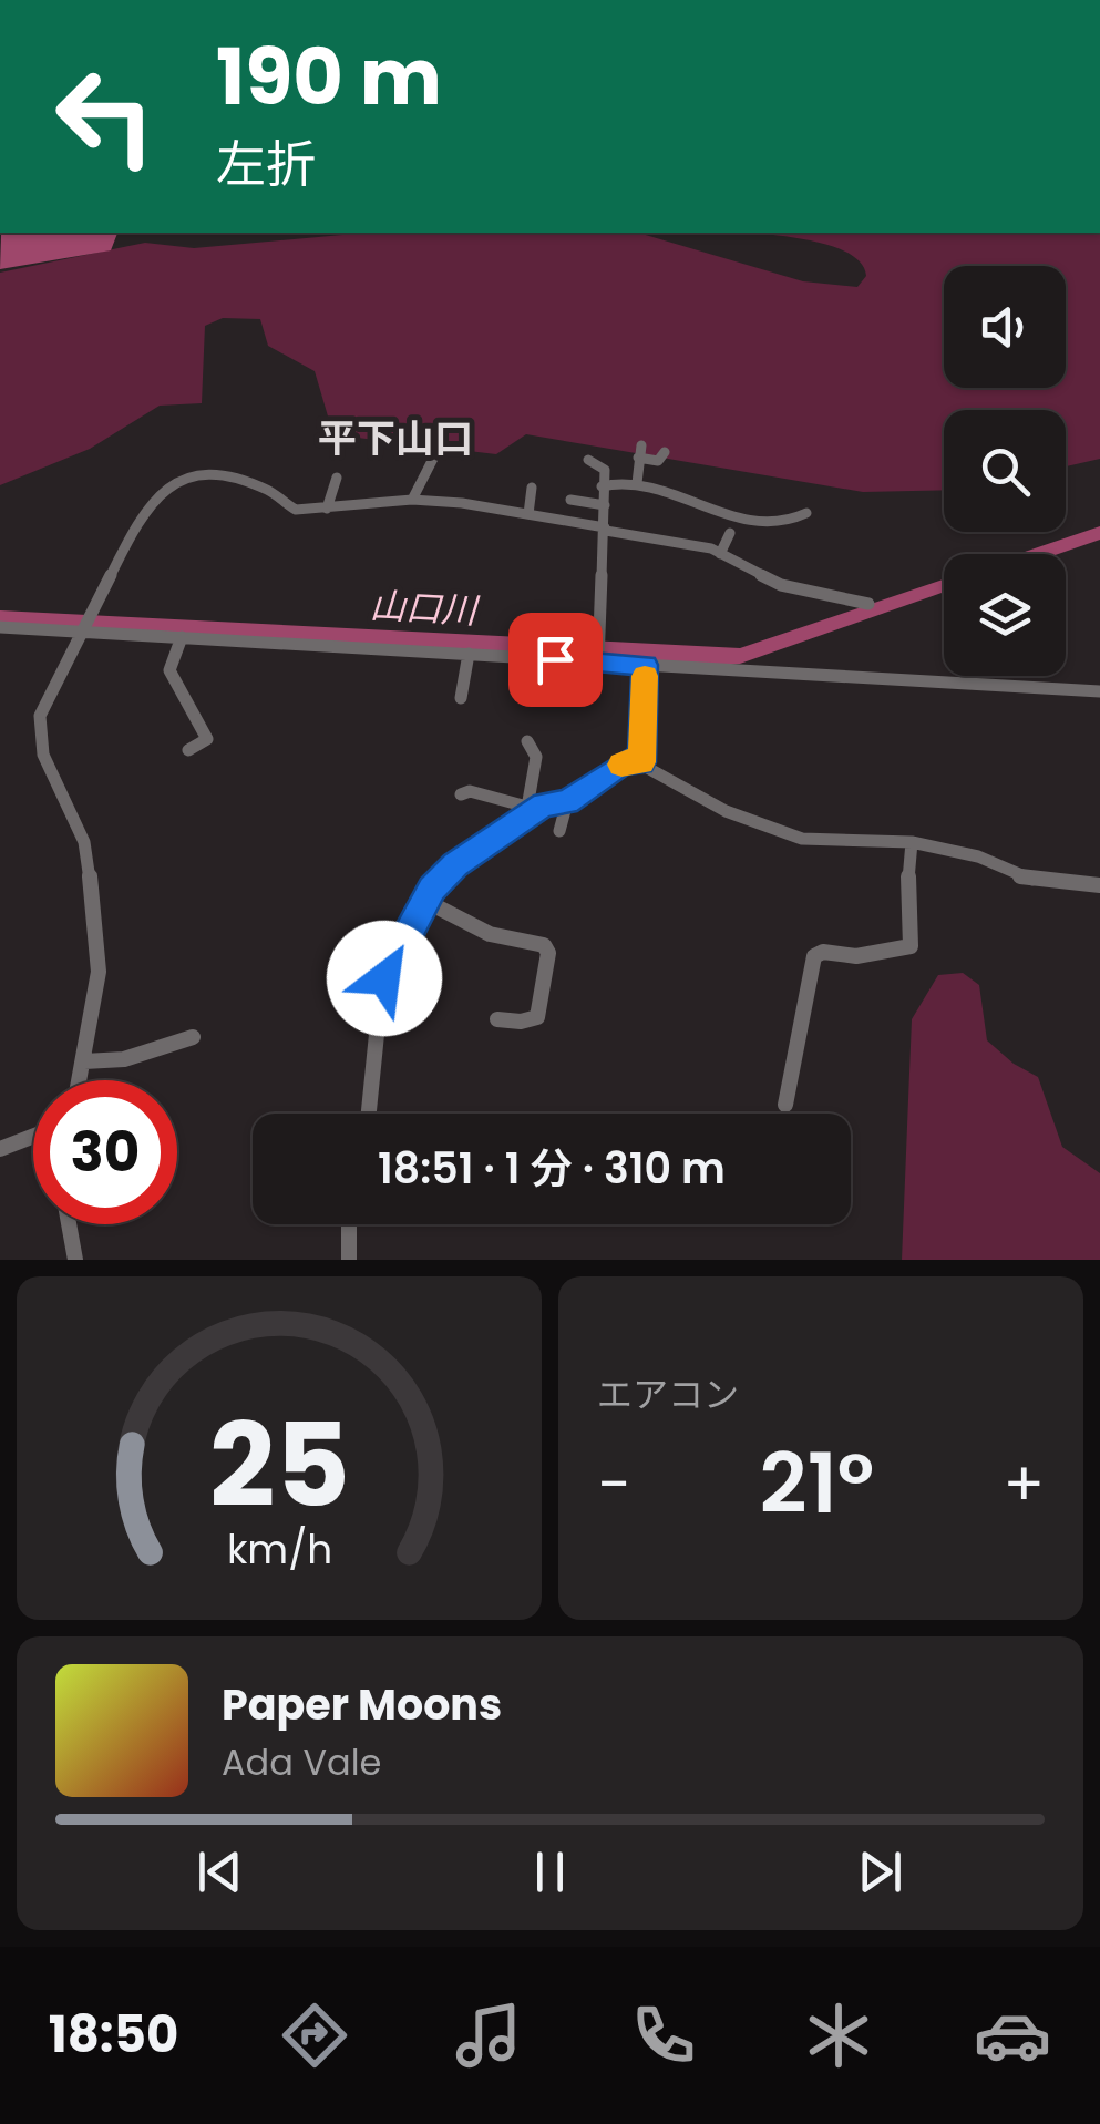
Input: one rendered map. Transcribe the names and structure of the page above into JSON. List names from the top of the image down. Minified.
{"districts":["平下山口"],"water":["山口川"],"page":{"turn":["190 m","左折"],"limit":"30","trip":"18:51 · 1 分 · 310 m","tile":"エアコン","heat":["−","21°","+"],"song":["Paper Moons","Ada Vale"],"tabs":"18:50","gauge":["25","km/h"]}}
